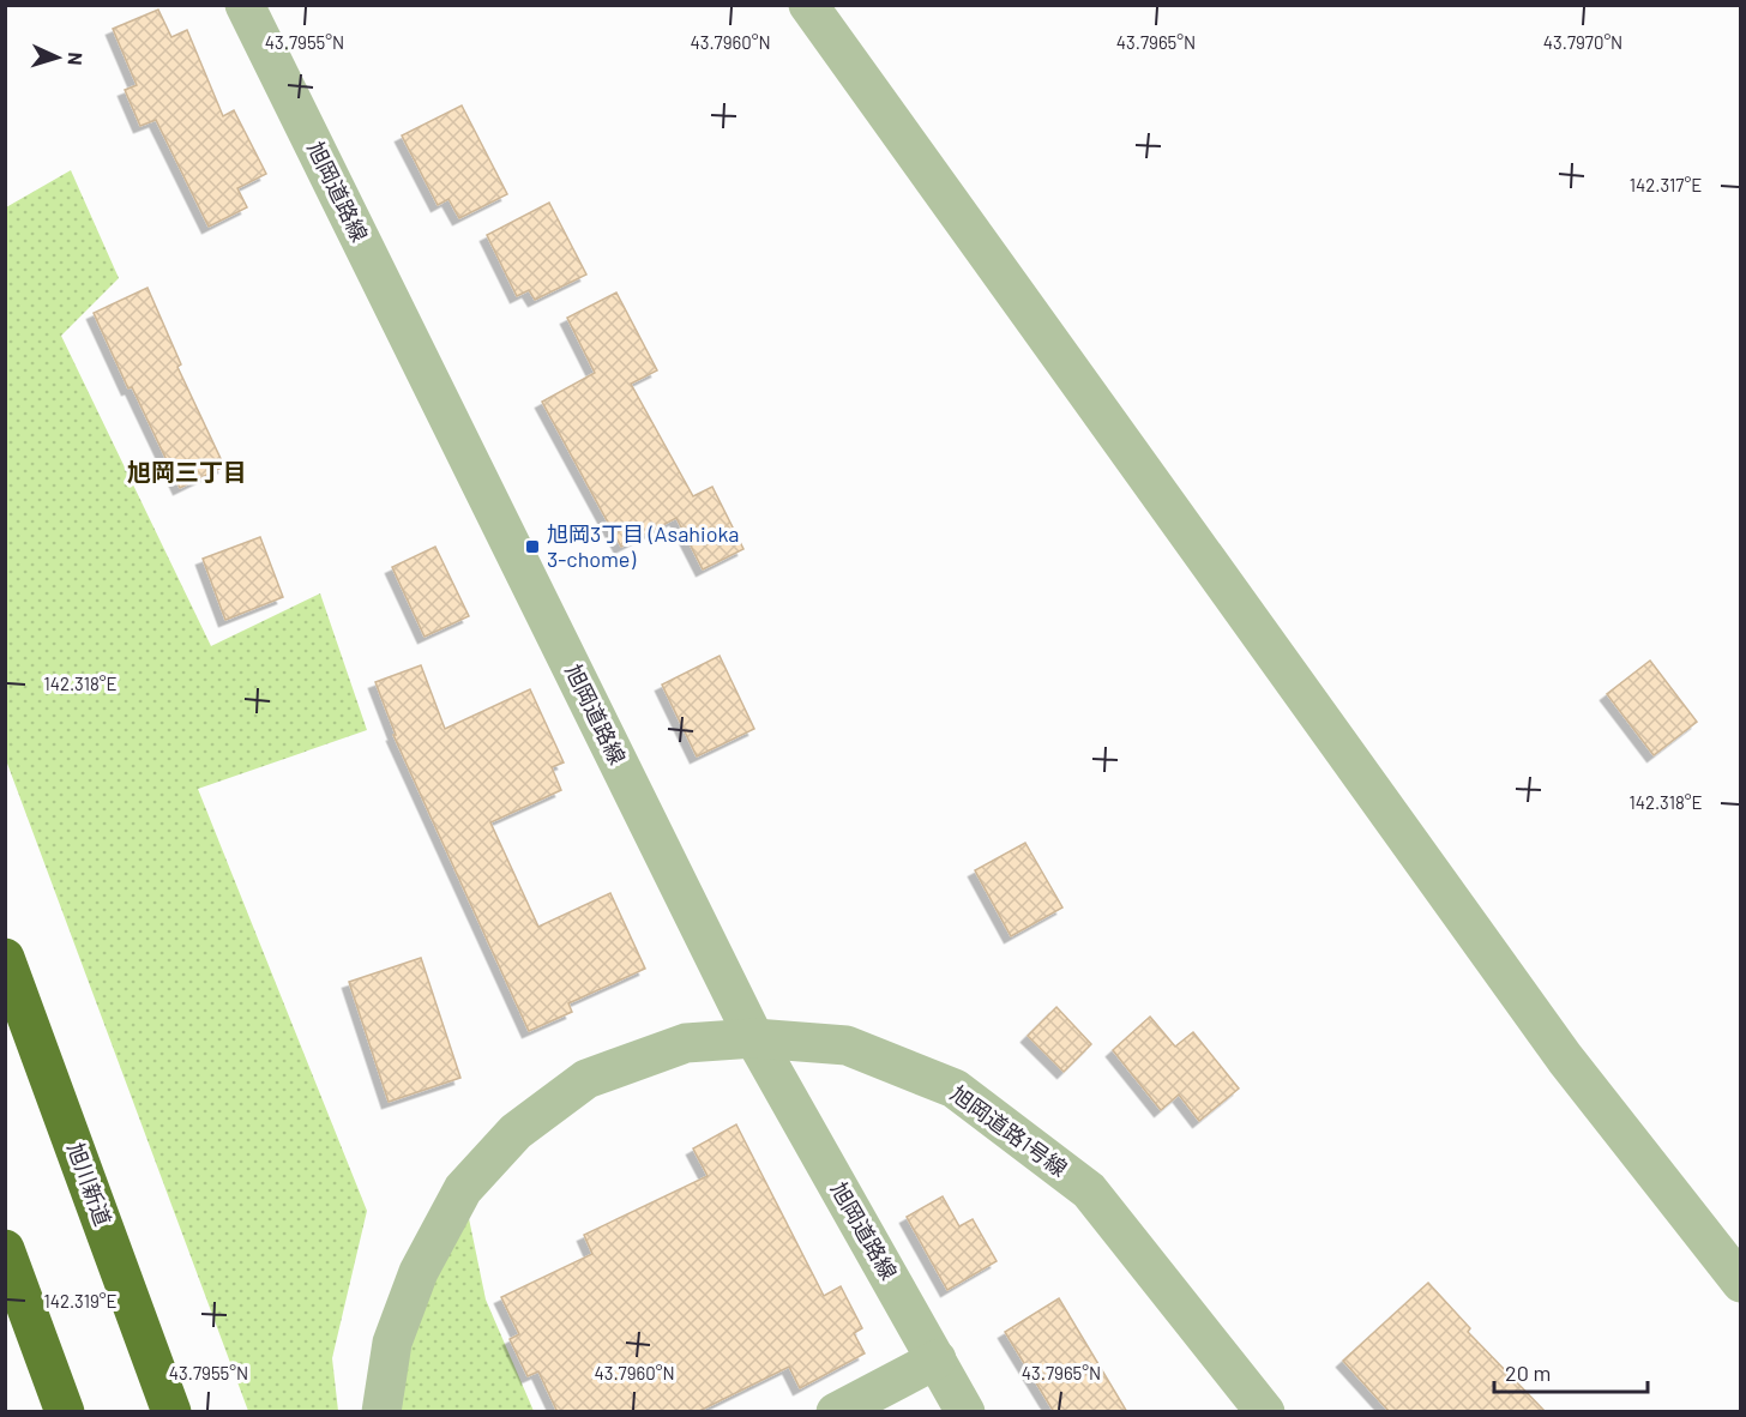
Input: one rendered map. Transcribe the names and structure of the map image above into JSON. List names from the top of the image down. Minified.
{"streets":{"highway":["旭川新道"],"street":["旭岡道路線","旭岡道路1号線"]},"crossings":[["旭岡道路線","旭岡道路1号線"]],"districts":["旭岡三丁目"],"places":{"transit":["旭岡3丁目 (Asahioka 3-chome)"]},"scale_bar":"20 m","north":"right","coordinates":["43.7955°N","43.7960°N","43.7965°N","43.7970°N","142.317°E","142.318°E","142.319°E"]}
